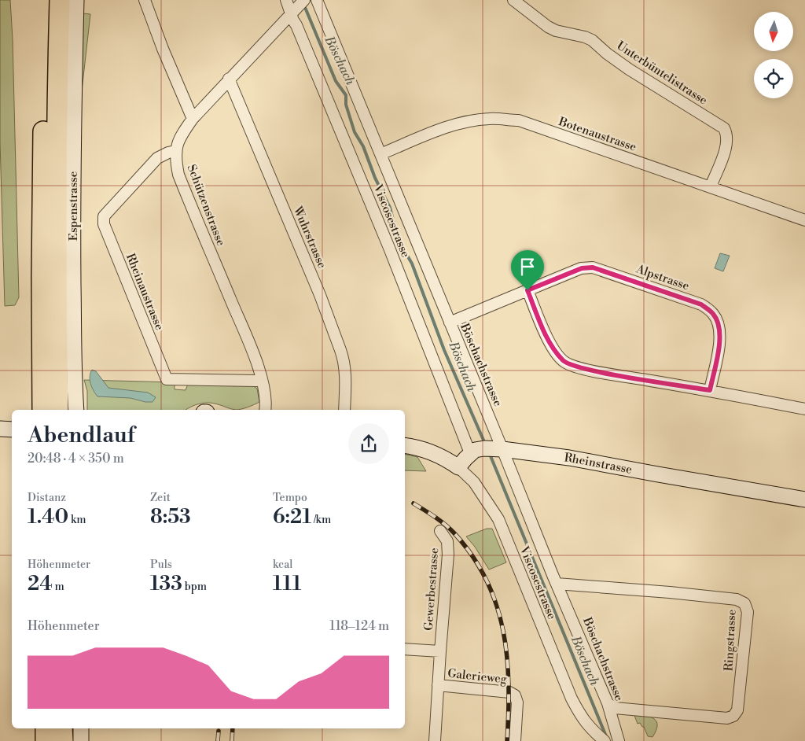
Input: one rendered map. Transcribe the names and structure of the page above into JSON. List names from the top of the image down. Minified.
{"streets":{"street":["Unterbüntelistrasse","Botenaustrasse","Schützenstrasse","Espenstrasse","Viscosestrasse","Wuhrstrasse","Alpstrasse","Rheinaustrasse","Böschachstrasse","Rheinstrasse","Gewerbestrasse","Ringstrasse","Galerieweg"]},"crossings":[["Unterbüntelistrasse","Botenaustrasse"],["Botenaustrasse","Böschachstrasse"],["Schützenstrasse","Viscosestrasse"],["Schützenstrasse","Wuhrstrasse"],["Schützenstrasse","Rheinaustrasse"],["Viscosestrasse","Rheinstrasse"],["Alpstrasse","Böschachstrasse"],["Böschachstrasse","Rheinstrasse"],["Böschachstrasse","Ringstrasse"],["Gewerbestrasse","Galerieweg"]],"water":["Böschach"],"north":"bottom","page":{"heading":["Abendlauf","20:48 · 4 × 350 m"],"stats":[["Distanz","1.40 km"],["Zeit","8:53"],["Tempo","6:21 /km"],["Höhenmeter","24 m"],["Puls","133 bpm"],["kcal","111"]],"chart":["Höhenmeter","118–124 m"]}}
